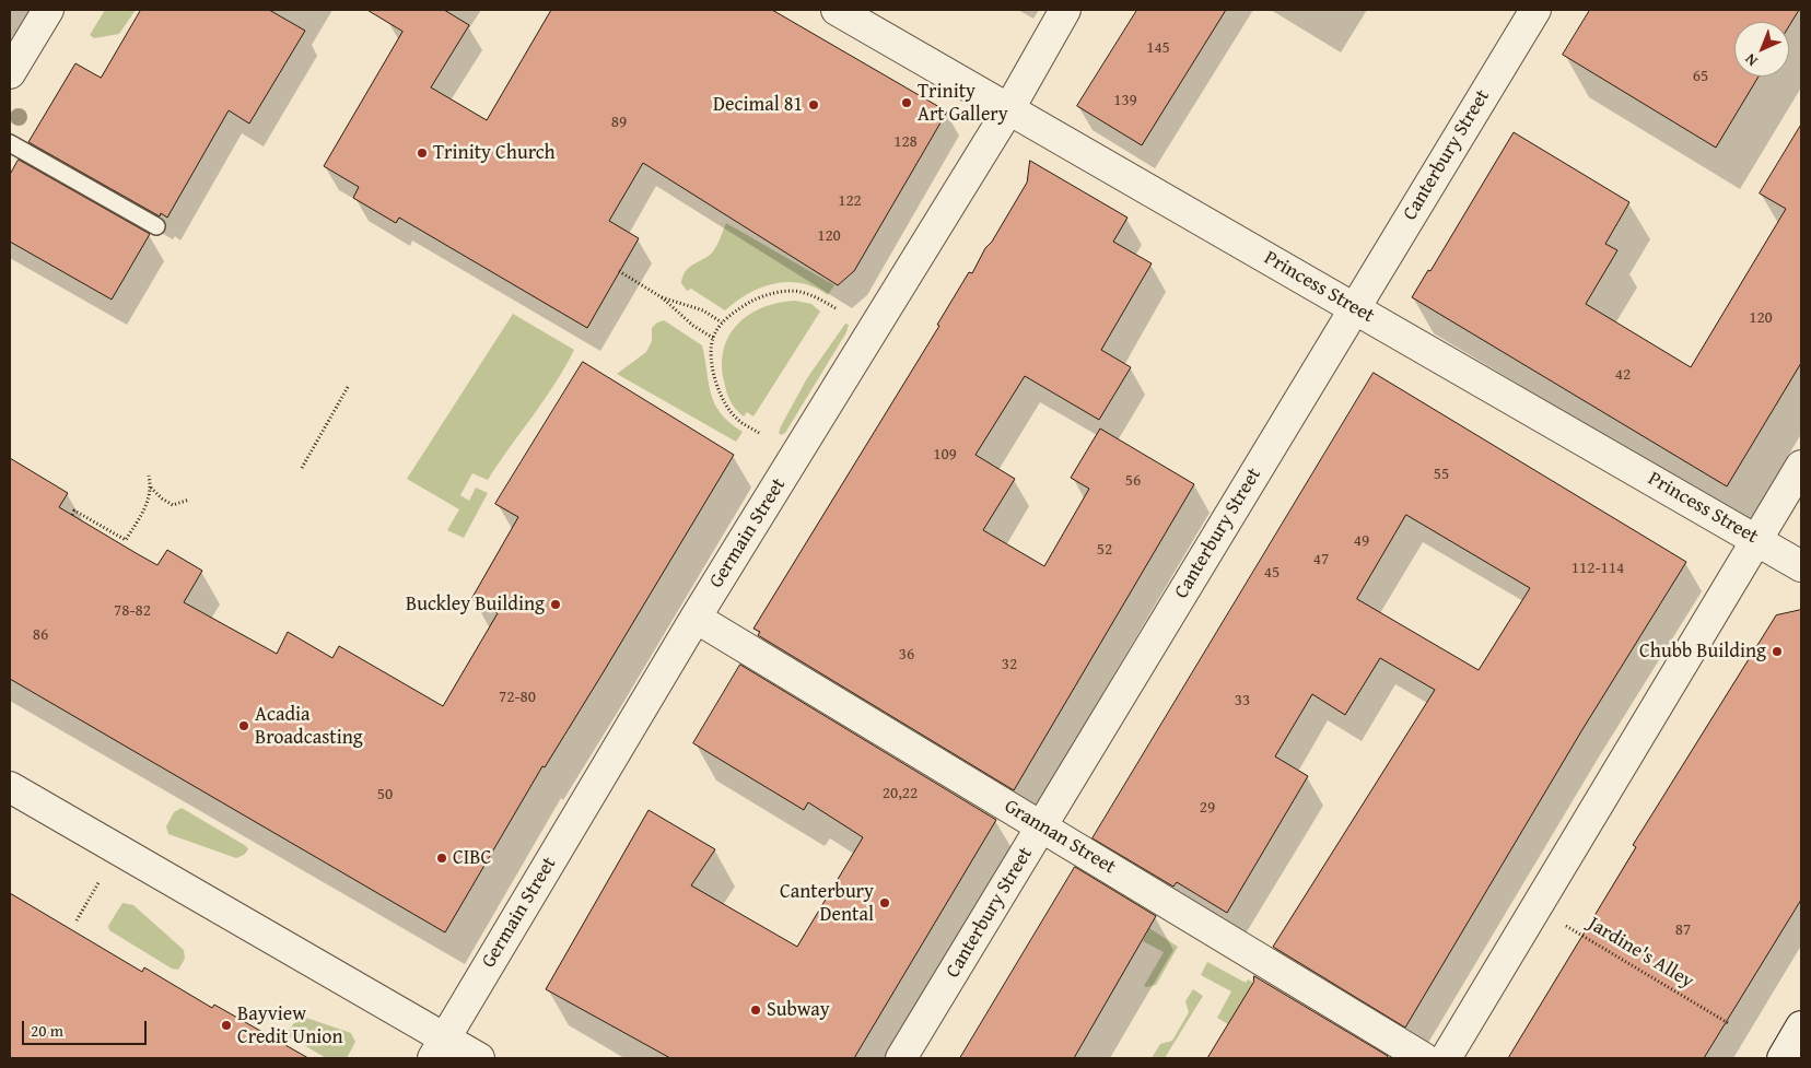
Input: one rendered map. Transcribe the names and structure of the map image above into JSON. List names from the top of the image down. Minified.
{"streets":{"street":["Canterbury Street","Princess Street","Germain Street","Grannan Street"],"path":["Jardine's Alley"]},"crossings":[["Canterbury Street","Princess Street"],["Canterbury Street","Grannan Street"],["Princess Street","Germain Street"],["Germain Street","Grannan Street"]],"places":["Trinity Art Gallery","Decimal 81","Trinity Church","Buckley Building","Chubb Building","Acadia Broadcasting","CIBC","Canterbury Dental","Subway","Bayview Credit Union"],"house_numbers":["145","65","139","89","128","122","120","120","42","109","55","56","49","52","47","112-114","45","78-82","86","36","32","72-80","33","20,22","50","29","87"],"scale_bar":"20 m","north":"bottom left"}
